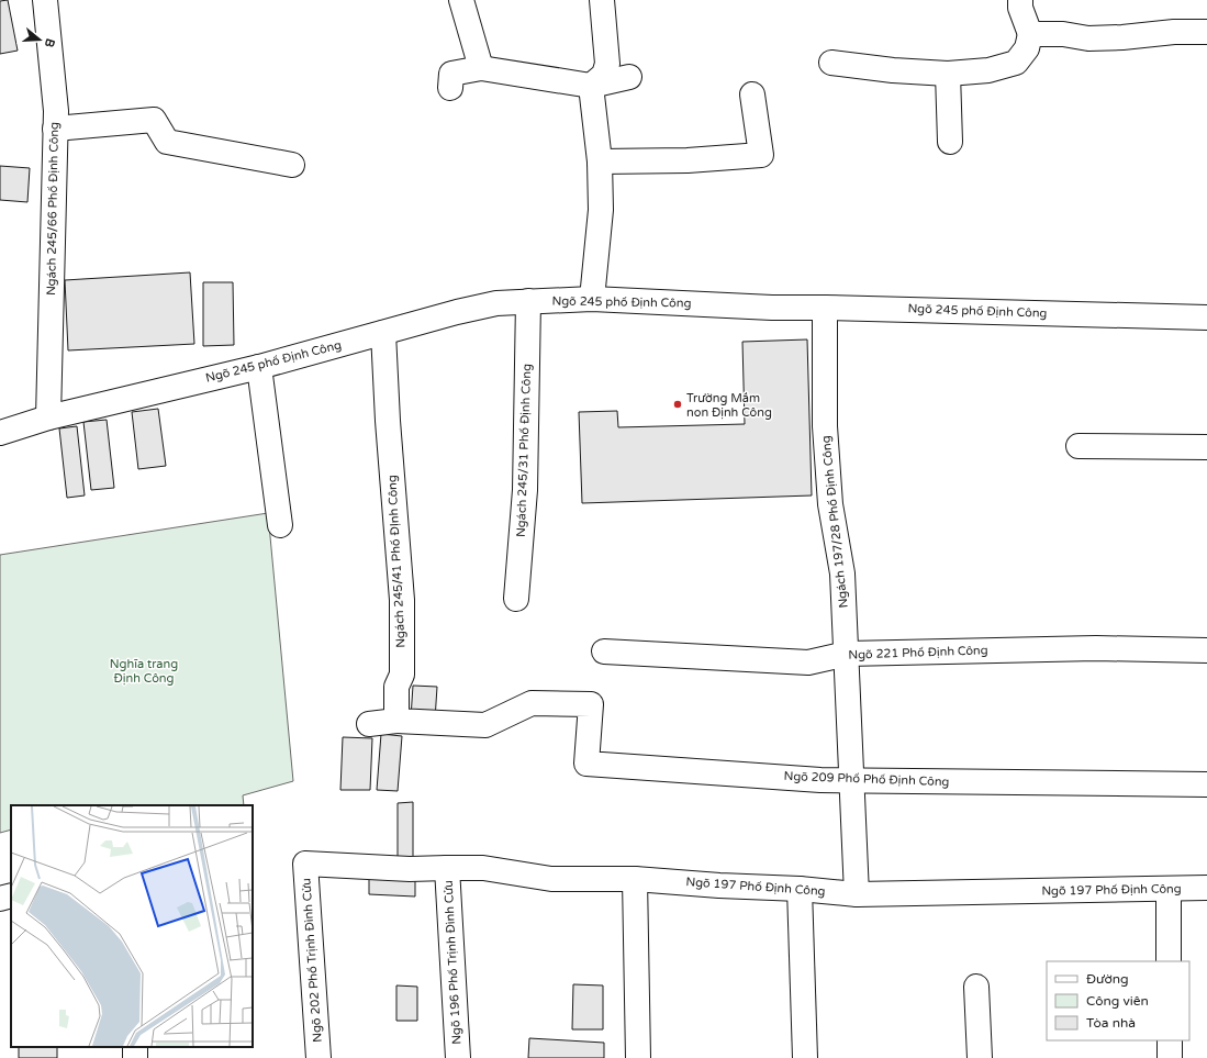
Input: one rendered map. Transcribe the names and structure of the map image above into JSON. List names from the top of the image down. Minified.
{"streets":{"lane":["Ngách 245/66 Phố Định Công","Ngõ 245 phố Định Công","Ngách 245/31 Phố Định Công","Ngách 197/28 Phố Định Công","Ngách 245/41 Phố ĐỊnh Công","Ngõ 221 Phố Định Công","Ngõ 209 Phố Phố Định Công","Ngõ 197 Phố Định Công","Ngõ 202 Phố Trịnh Đình Cửu","Ngõ 196 Phố Trịnh Đình Cửu"]},"crossings":[["Ngách 245/66 Phố Định Công","Ngõ 245 phố Định Công"],["Ngõ 245 phố Định Công","Ngách 245/31 Phố Định Công"],["Ngõ 245 phố Định Công","Ngách 197/28 Phố Định Công"],["Ngõ 245 phố Định Công","Ngách 245/41 Phố ĐỊnh Công"],["Ngách 197/28 Phố Định Công","Ngõ 221 Phố Định Công"],["Ngách 197/28 Phố Định Công","Ngõ 209 Phố Phố Định Công"],["Ngách 197/28 Phố Định Công","Ngõ 197 Phố Định Công"],["Ngách 245/41 Phố ĐỊnh Công","Ngõ 209 Phố Phố Định Công"],["Ngõ 197 Phố Định Công","Ngõ 202 Phố Trịnh Đình Cửu"],["Ngõ 197 Phố Định Công","Ngõ 196 Phố Trịnh Đình Cửu"]],"parks":["Nghĩa trang Định Công"],"places":["Trường Mầm non Định Công"],"legend":["Đường","Công viên","Tòa nhà"],"north":"right"}
